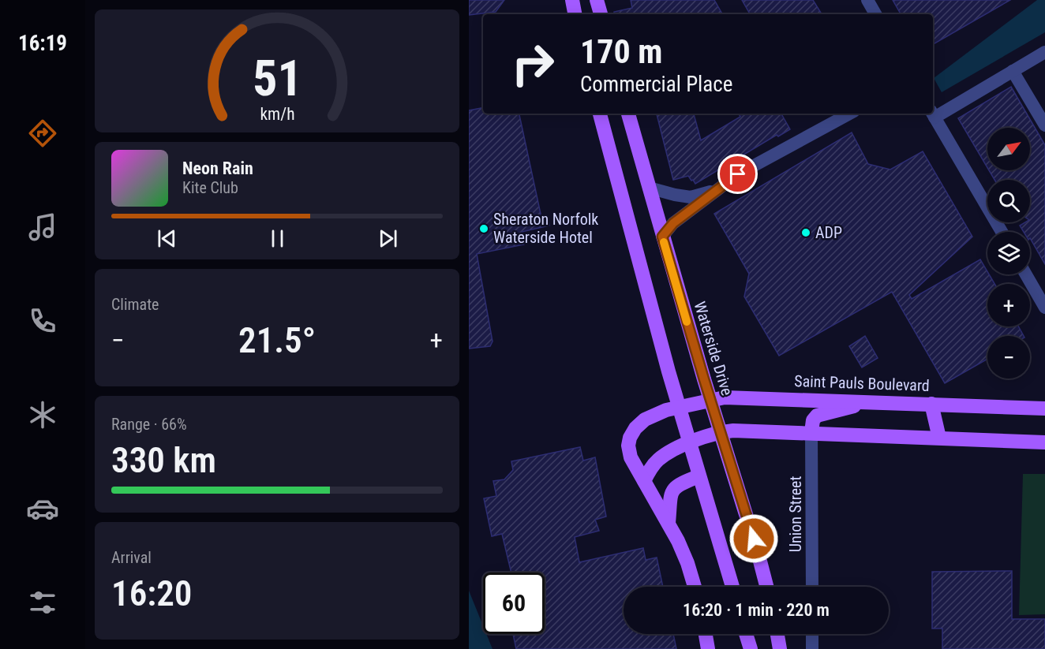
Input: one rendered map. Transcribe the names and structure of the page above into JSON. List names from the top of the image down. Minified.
{"streets":{"main road":["Waterside Drive","Saint Pauls Boulevard"],"street":["Union Street"]},"crossings":[["Waterside Drive","Saint Pauls Boulevard"]],"places":["Sheraton Norfolk Waterside Hotel","ADP"],"north":"top right","page":{"tabs":"16:19","turn":["170 m","Commercial Place"],"map_buttons":["+","−"],"song":["Neon Rain","Kite Club"],"tile":["Climate",["Range · 66%","330 km"],["Arrival","16:20"]],"heat":["−","21.5°","+"],"limit":"60","trip":"16:20 · 1 min · 220 m","gauge":["51","km/h"]}}
